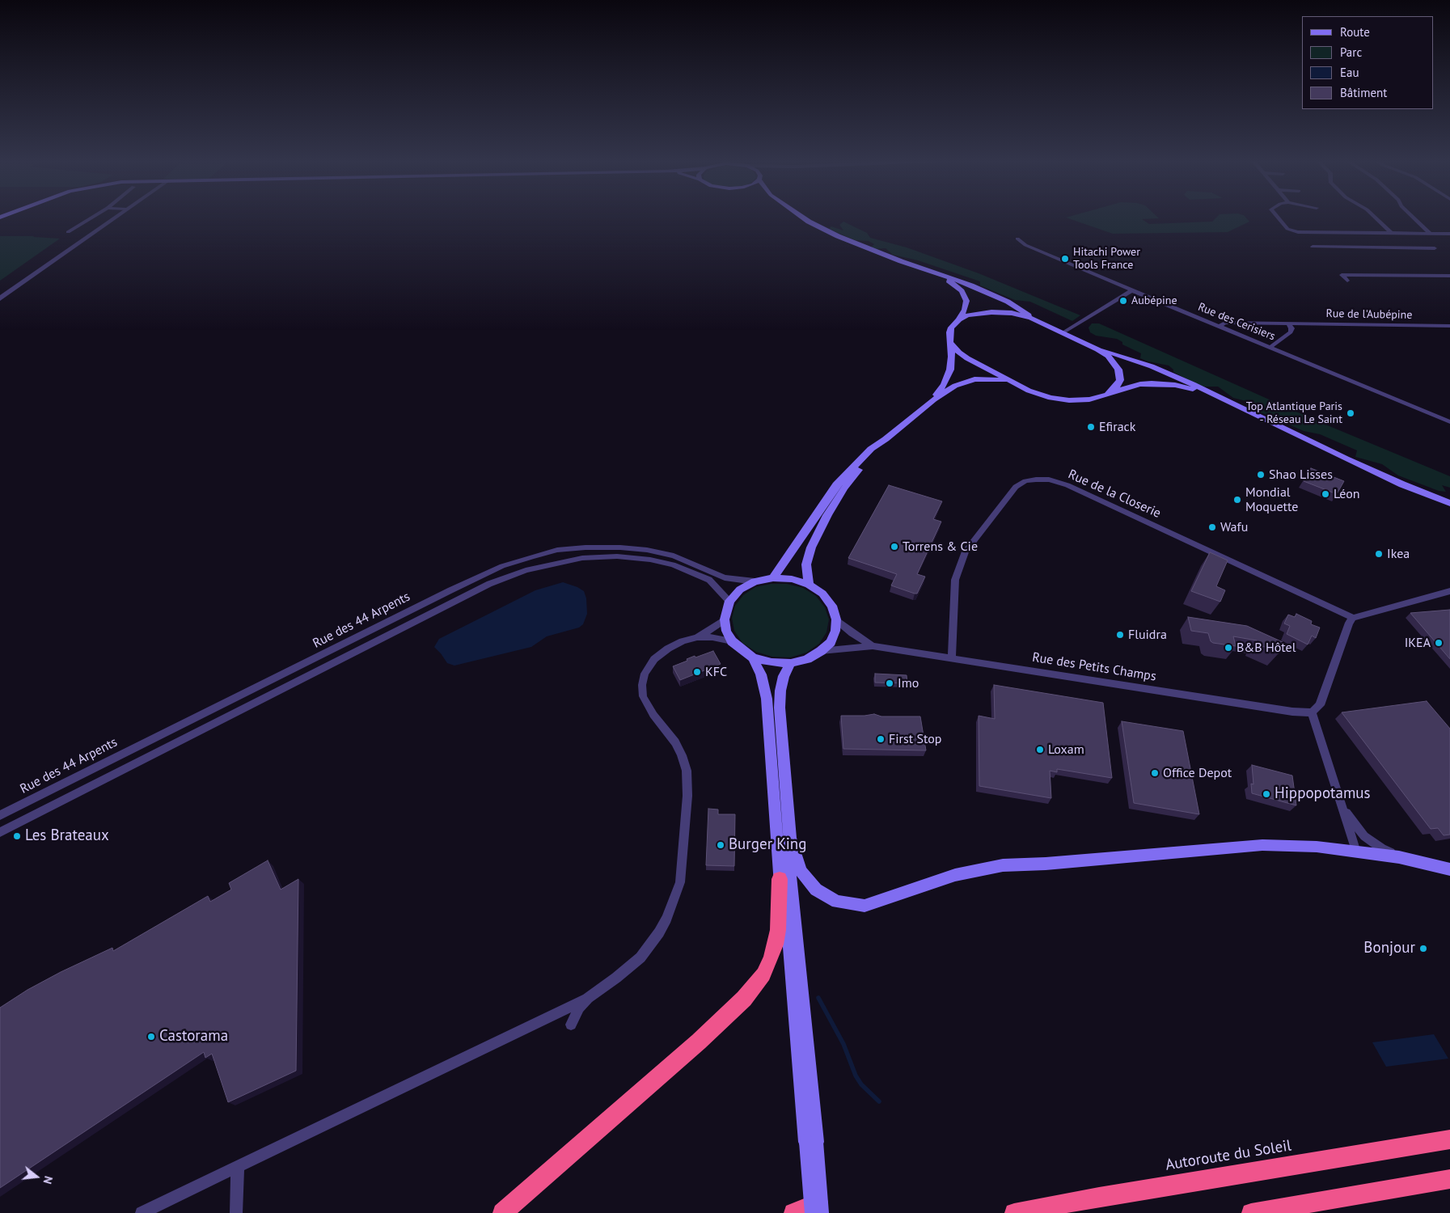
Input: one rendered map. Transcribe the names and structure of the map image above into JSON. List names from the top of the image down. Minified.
{"streets":{"highway":["Autoroute du Soleil"],"street":["Rue de l'Aubépine","Rue des Cerisiers","Rue de la Closerie","Rue des 44 Arpents","Rue des Petits Champs"]},"crossings":[["Rue de l'Aubépine","Rue des Cerisiers"],["Rue de la Closerie","Rue des Petits Champs"],["Rue des 44 Arpents","Rue des Petits Champs"]],"places":["Hitachi Power Tools France","Aubépine","Top Atlantique Paris - Réseau Le Saint","Efirack","Shao Lisses","Léon","Mondial Moquette","Wafu","Torrens & Cie","Ikea","Fluidra","IKEA","B&B Hôtel","KFC","Imo","First Stop","Loxam","Office Depot","Hippopotamus","Les Brateaux","Burger King","Bonjour","Castorama"],"legend":["Route","Parc","Eau","Bâtiment"],"north":"right"}
